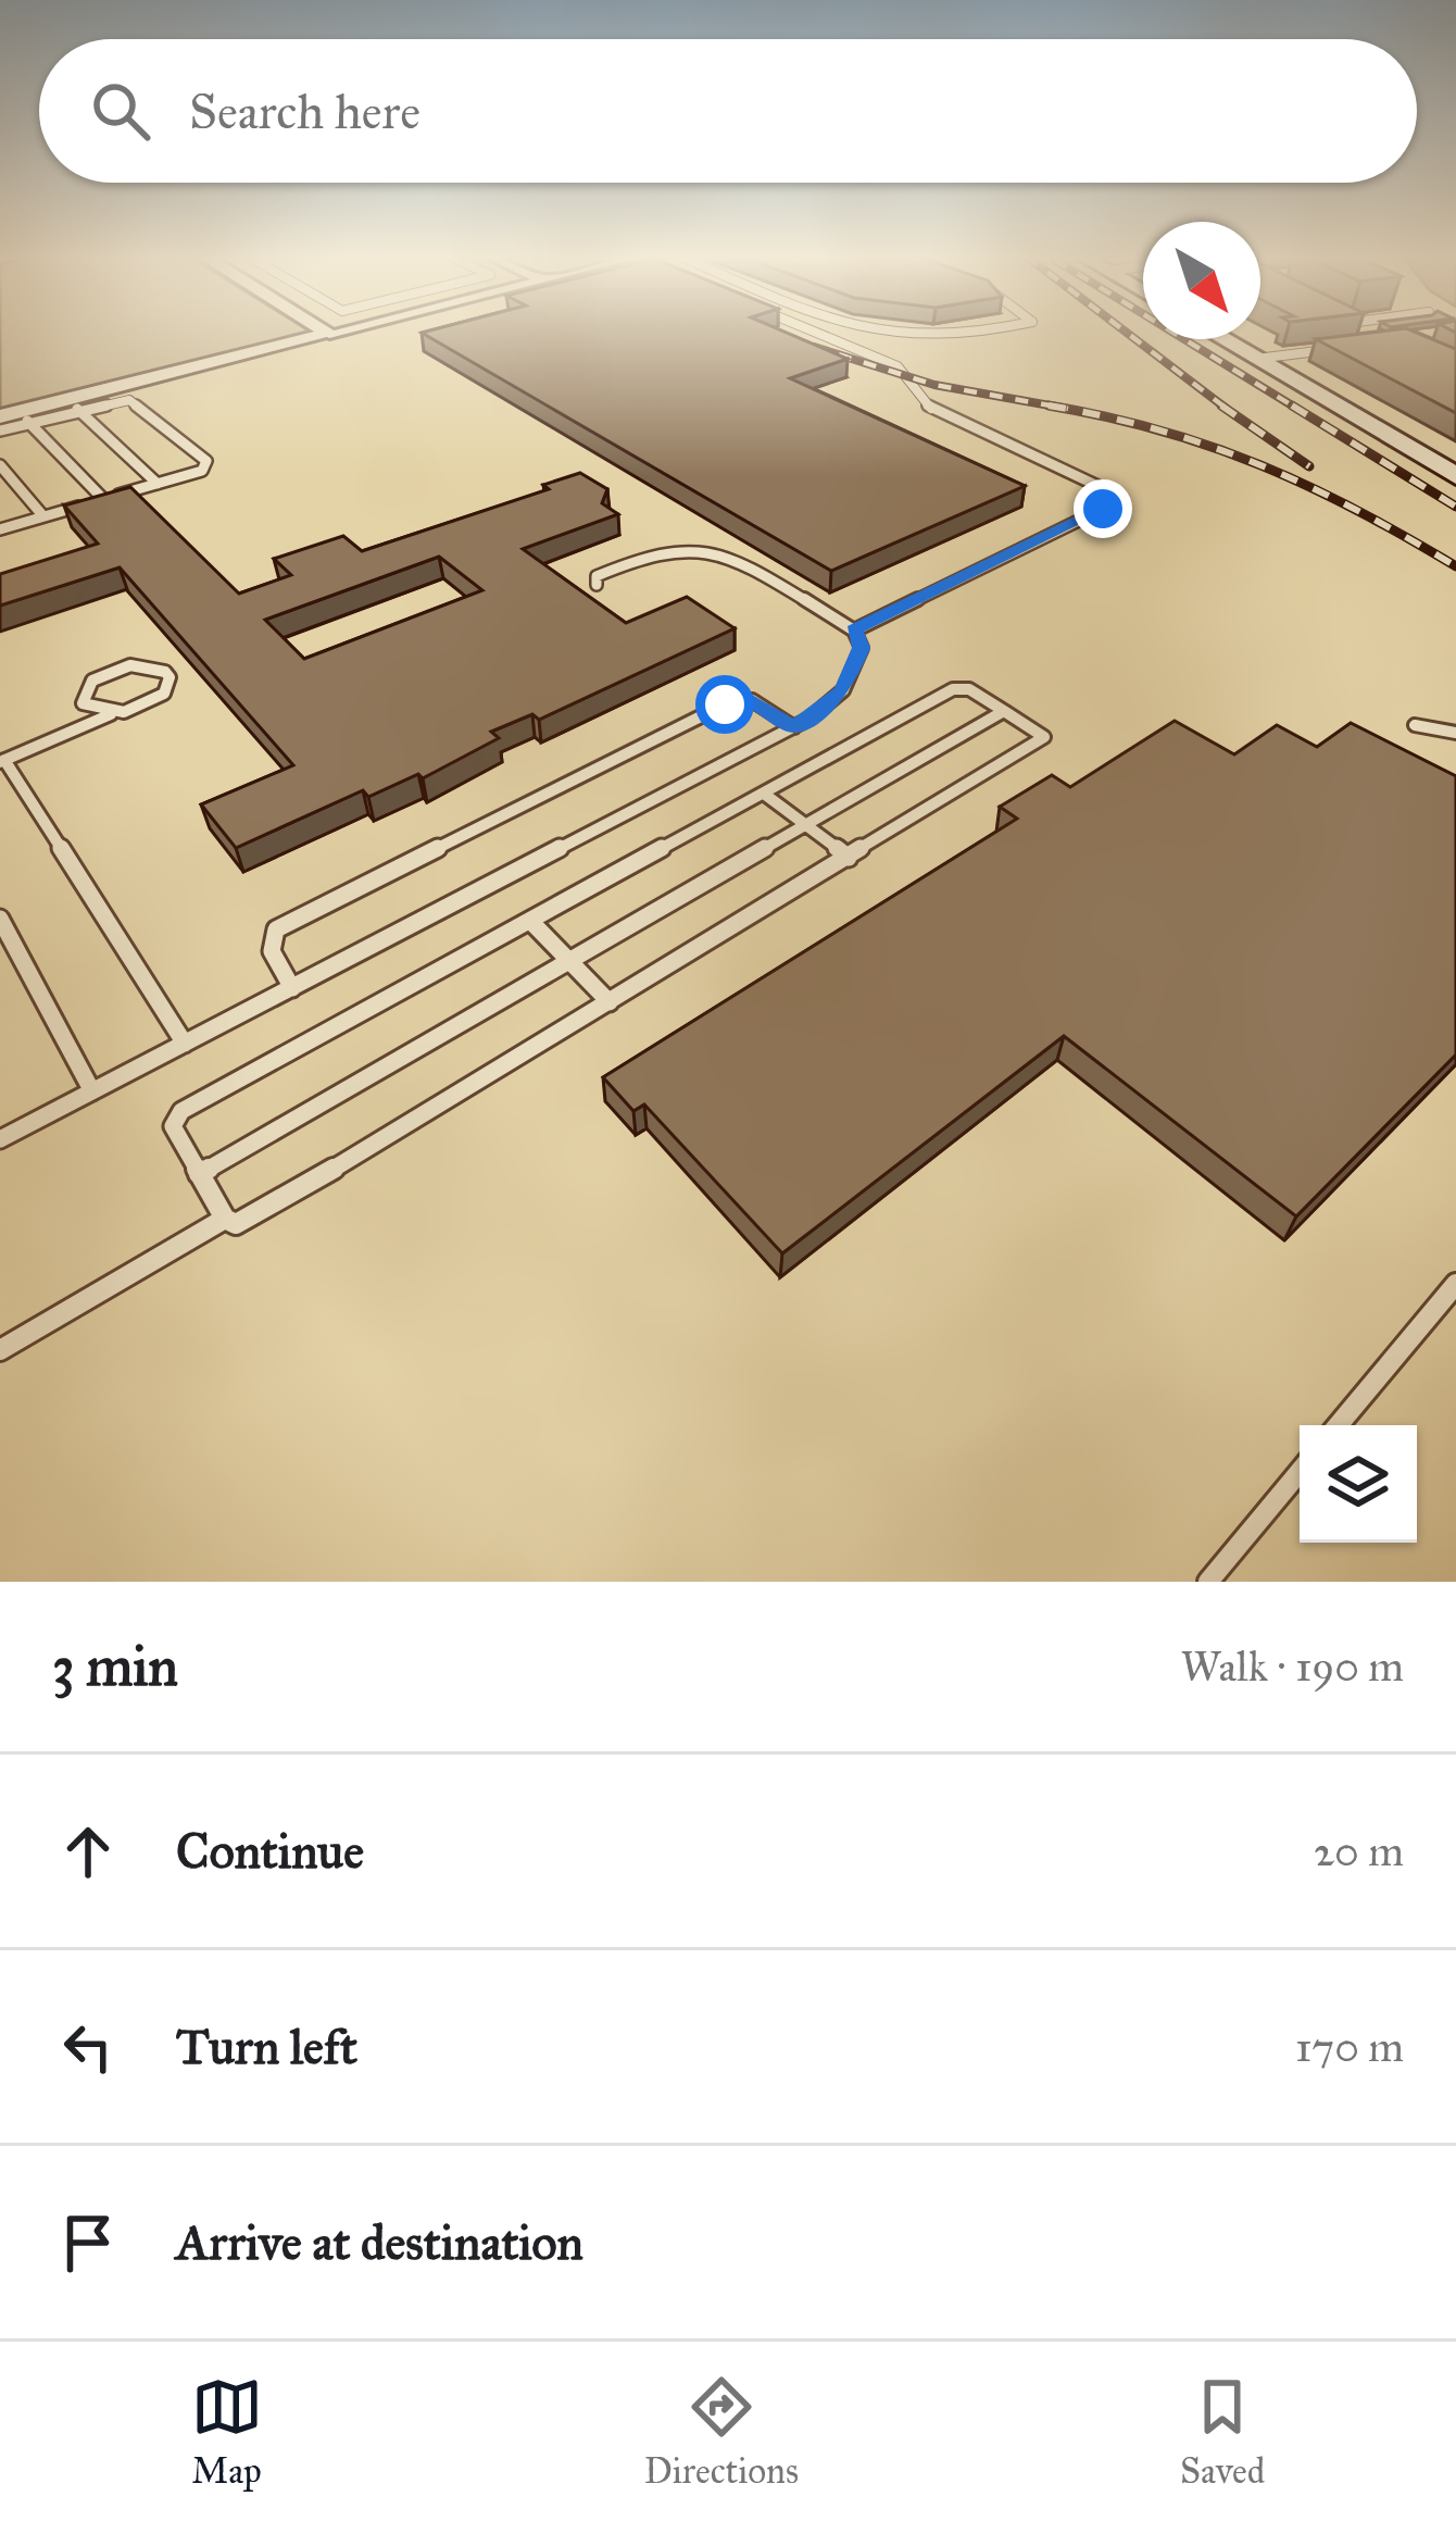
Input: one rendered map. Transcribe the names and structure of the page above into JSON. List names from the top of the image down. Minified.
{"north":"bottom right","page":{"search":"Search here","heading":["3 min","Walk · 190 m"],"list":[["Continue","20 m"],["Turn left","170 m"],"Arrive at destination"],"nav":["Map","Directions","Saved"]}}
